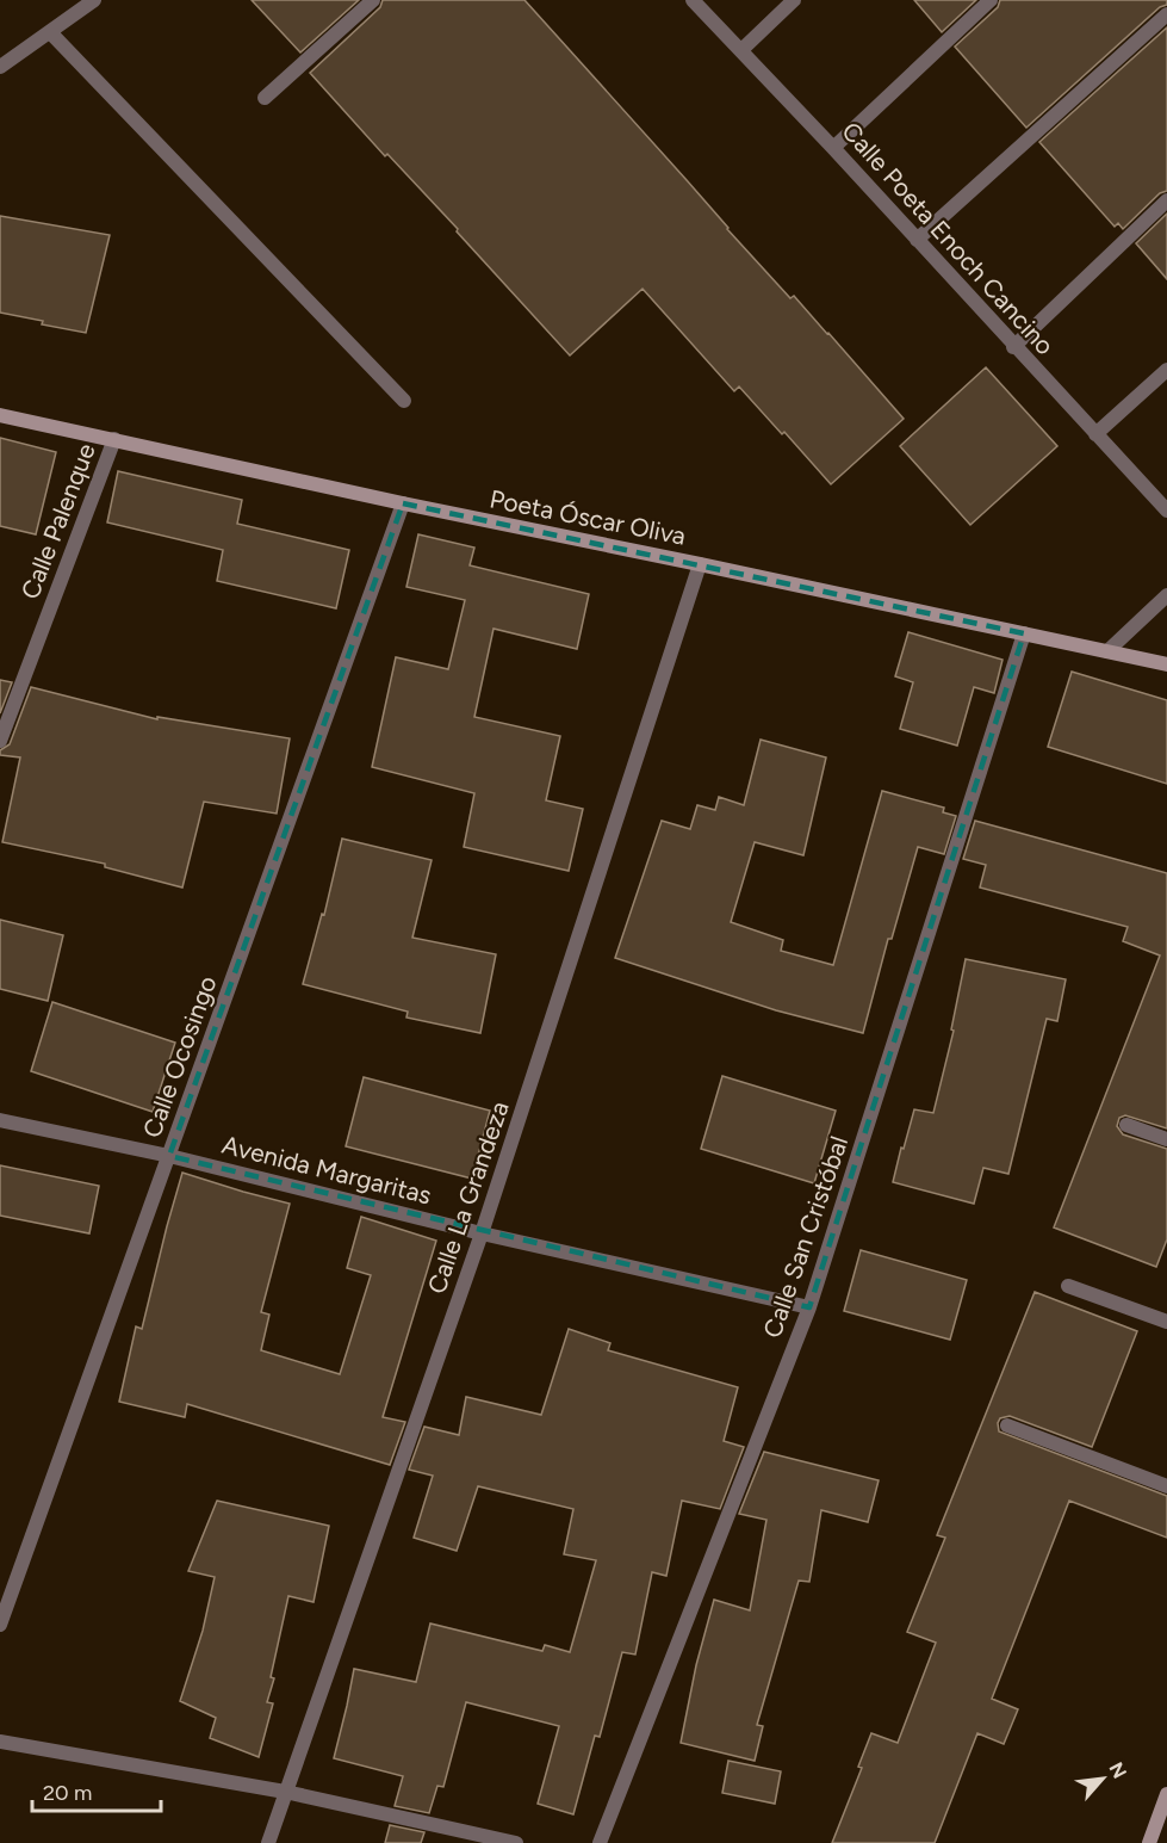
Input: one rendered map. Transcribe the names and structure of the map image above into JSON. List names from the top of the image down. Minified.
{"streets":{"street":["Calle Poeta Enoch Cancino","Poeta Óscar Oliva","Calle Palenque","Calle Ocosingo","Avenida Margaritas","Calle La Grandeza","Calle San Cristóbal"]},"crossings":[["Poeta Óscar Oliva","Calle Palenque"],["Poeta Óscar Oliva","Calle Ocosingo"],["Poeta Óscar Oliva","Calle La Grandeza"],["Poeta Óscar Oliva","Calle San Cristóbal"],["Calle Ocosingo","Avenida Margaritas"],["Avenida Margaritas","Calle La Grandeza"],["Avenida Margaritas","Calle San Cristóbal"]],"scale_bar":"20 m","north":"top right"}
